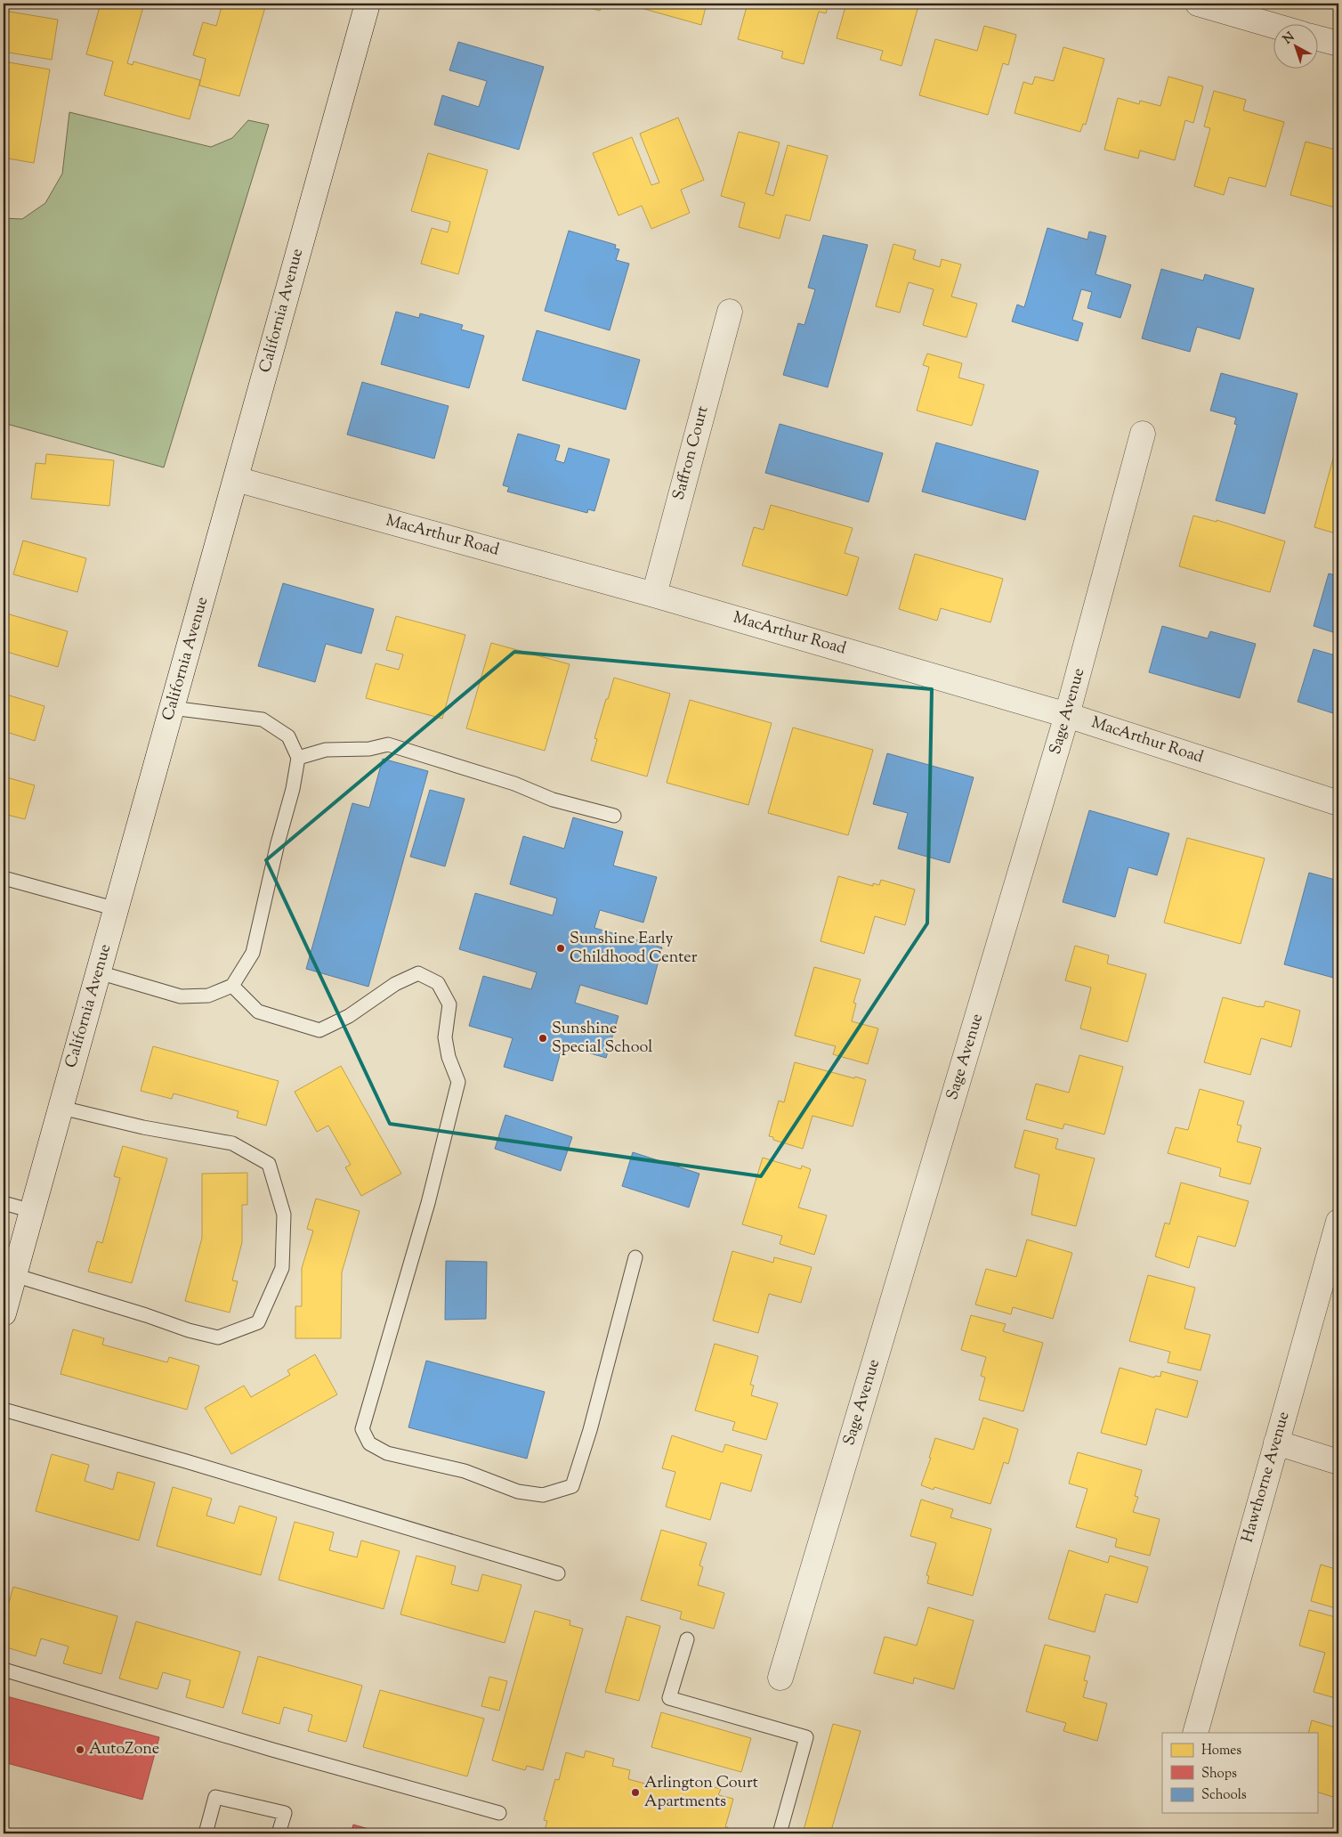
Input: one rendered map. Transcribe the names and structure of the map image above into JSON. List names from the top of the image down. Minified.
{"streets":{"street":["California Avenue","Saffron Court","MacArthur Road","Sage Avenue","Hawthorne Avenue"]},"crossings":[["California Avenue","MacArthur Road"],["Saffron Court","MacArthur Road"],["MacArthur Road","Sage Avenue"]],"places":["Sunshine Early Childhood Center","Sunshine Special School","AutoZone","Arlington Court Apartments"],"legend":["Homes","Shops","Schools"],"north":"top left"}
